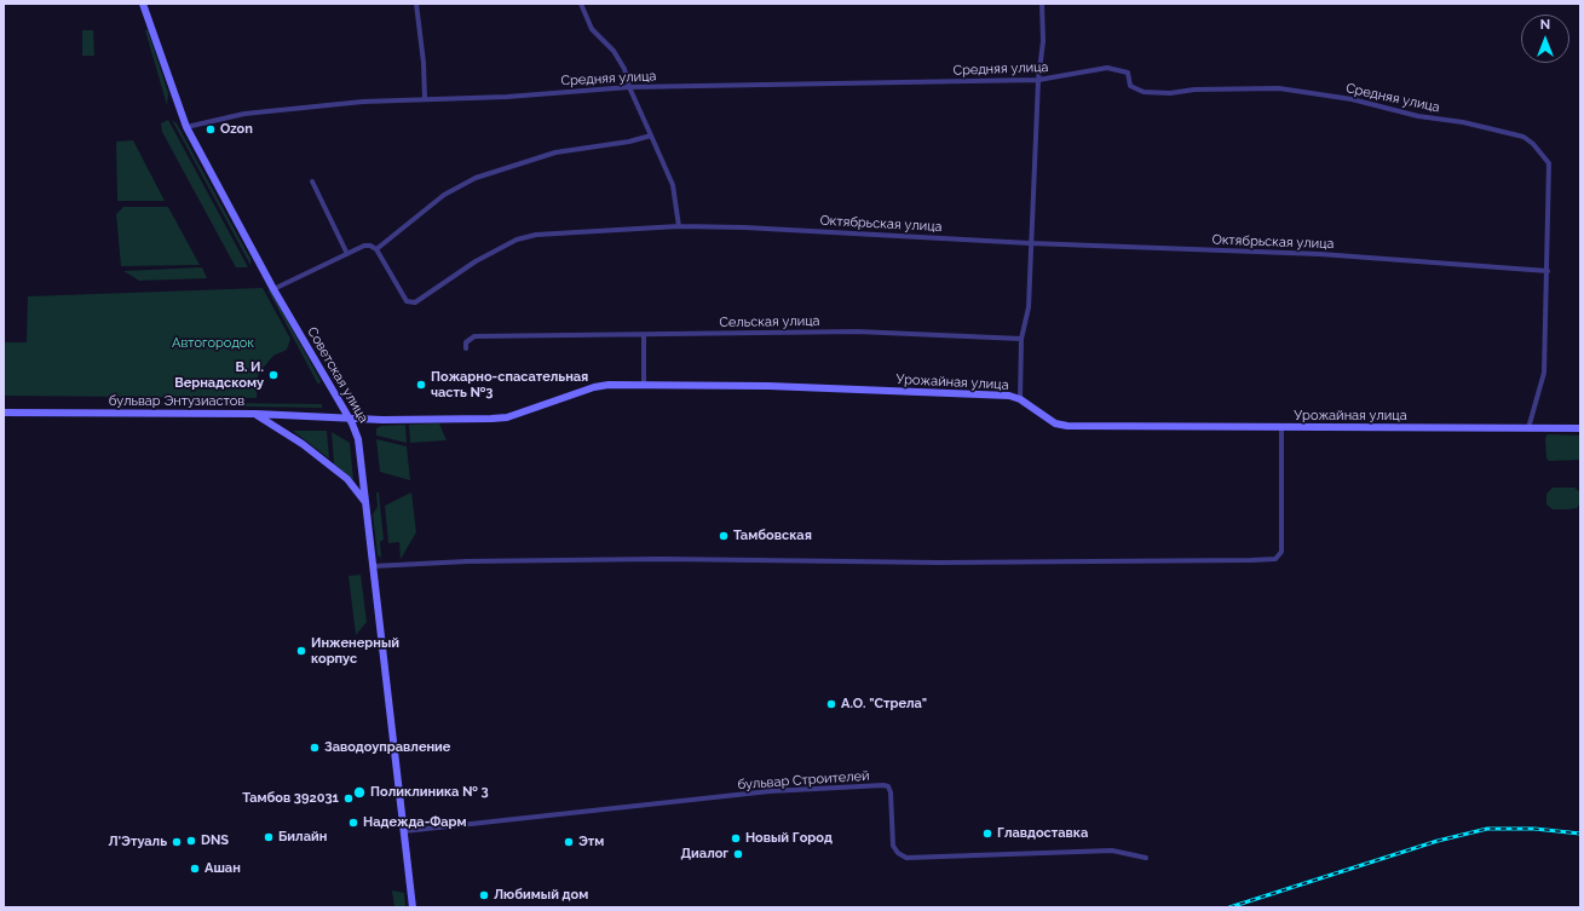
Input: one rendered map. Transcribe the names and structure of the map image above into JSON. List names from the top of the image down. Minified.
{"streets":{"main road":["Советская улица","Урожайная улица","бульвар Энтузиастов"],"street":["Средняя улица","Октябрьская улица","Сельская улица","бульвар Строителей"]},"crossings":[["Средняя улица","Октябрьская улица"],["Средняя улица","Советская улица"],["Средняя улица","Урожайная улица"],["Советская улица","Урожайная улица"],["Советская улица","бульвар Энтузиастов"],["Советская улица","бульвар Строителей"],["Урожайная улица","бульвар Энтузиастов"]],"parks":["Автогородок"],"places":["Ozon","В. И. Вернадскому","Пожарно-спасательная часть №3","Тамбовская","Инженерный корпус","А.О. \"Стрела\"","Заводоуправление","Поликлиника № 3","Тамбов 392031","Надежда-Фарм","Главдоставка","Билайн","Новый Город","DNS","Л'Этуаль","Этм","Диалог","Ашан","Любимый дом"],"north":"top"}
